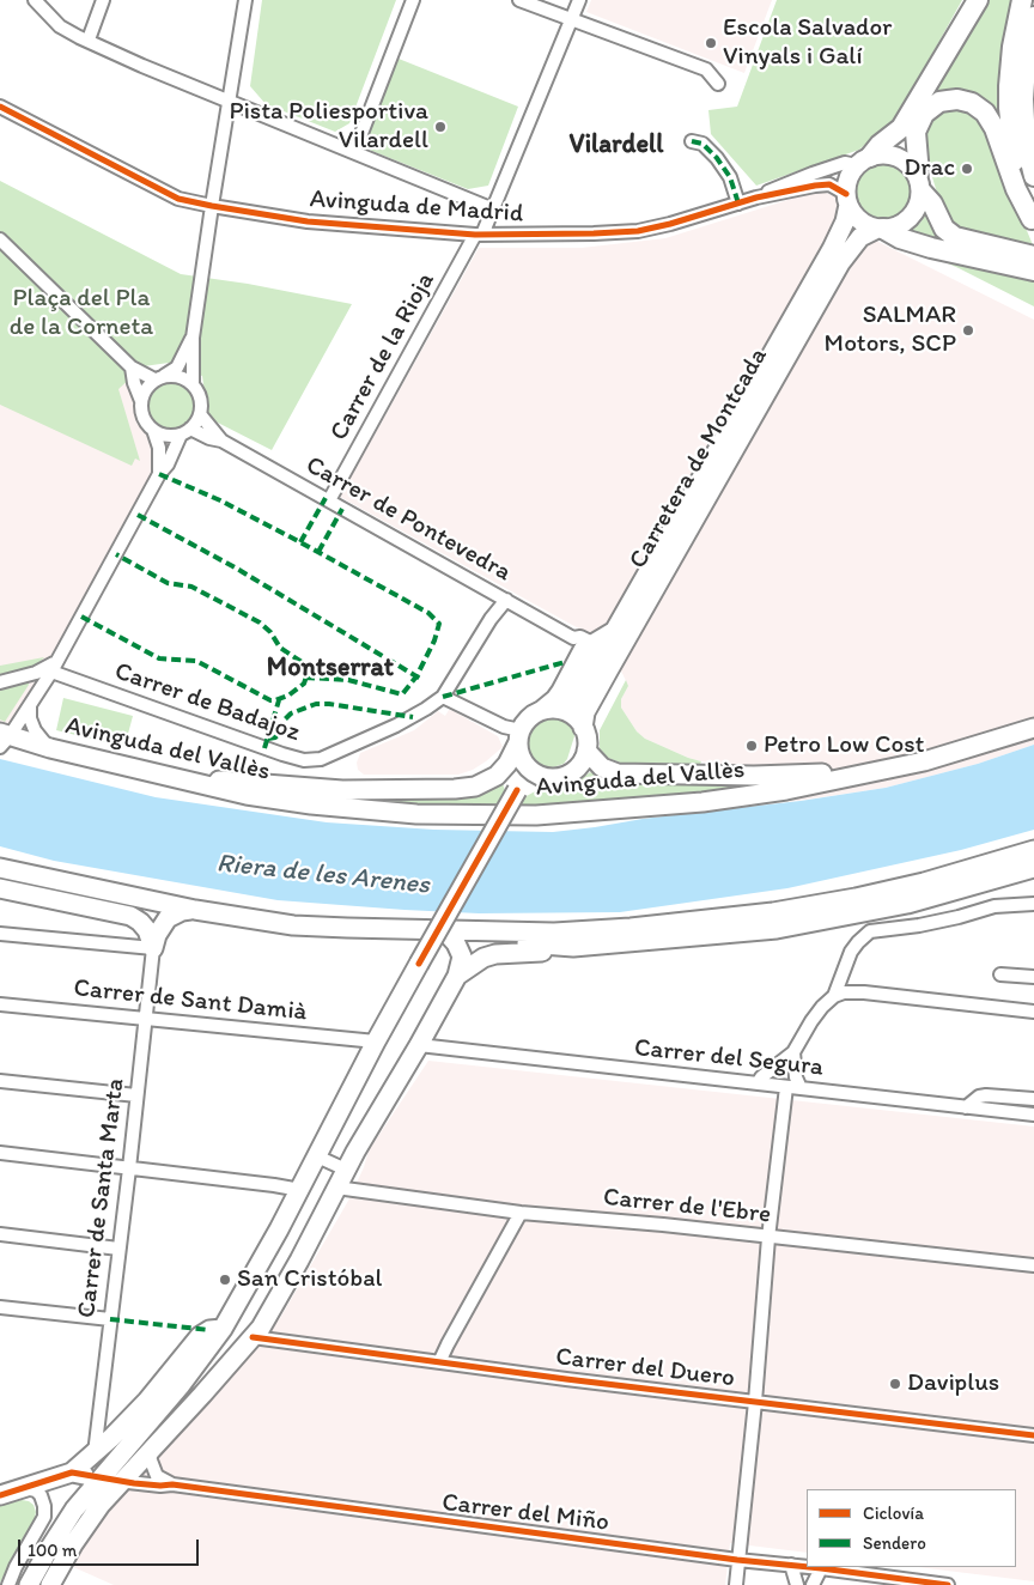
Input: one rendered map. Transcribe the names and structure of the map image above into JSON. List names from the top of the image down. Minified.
{"streets":{"main road":["Carretera de Montcada","Avinguda del Vallès"],"street":["Avinguda de Madrid","Carrer de la Rioja","Carrer de Pontevedra","Carrer de Badajoz","Carrer de Sant Damià","Carrer del Segura","Carrer de Santa Marta","Carrer de l'Ebre","Carrer del Duero","Carrer del Miño"]},"crossings":[["Avinguda de Madrid","Carrer de la Rioja"],["Avinguda de Madrid","Carretera de Montcada"],["Carrer de la Rioja","Carrer de Pontevedra"],["Carrer de Pontevedra","Carrer de Badajoz"],["Carrer de Sant Damià","Carrer de Santa Marta"]],"districts":["Vilardell","Montserrat"],"water":["Riera de les Arenes"],"parks":["Plaça del Pla de la Corneta"],"places":["Escola Salvador Vinyals i Galí","Pista Poliesportiva Vilardell","Drac","SALMAR Motors, SCP","Petro Low Cost","San Cristóbal","Daviplus"],"legend":["Ciclovía","Sendero"],"scale_bar":"100 m"}
